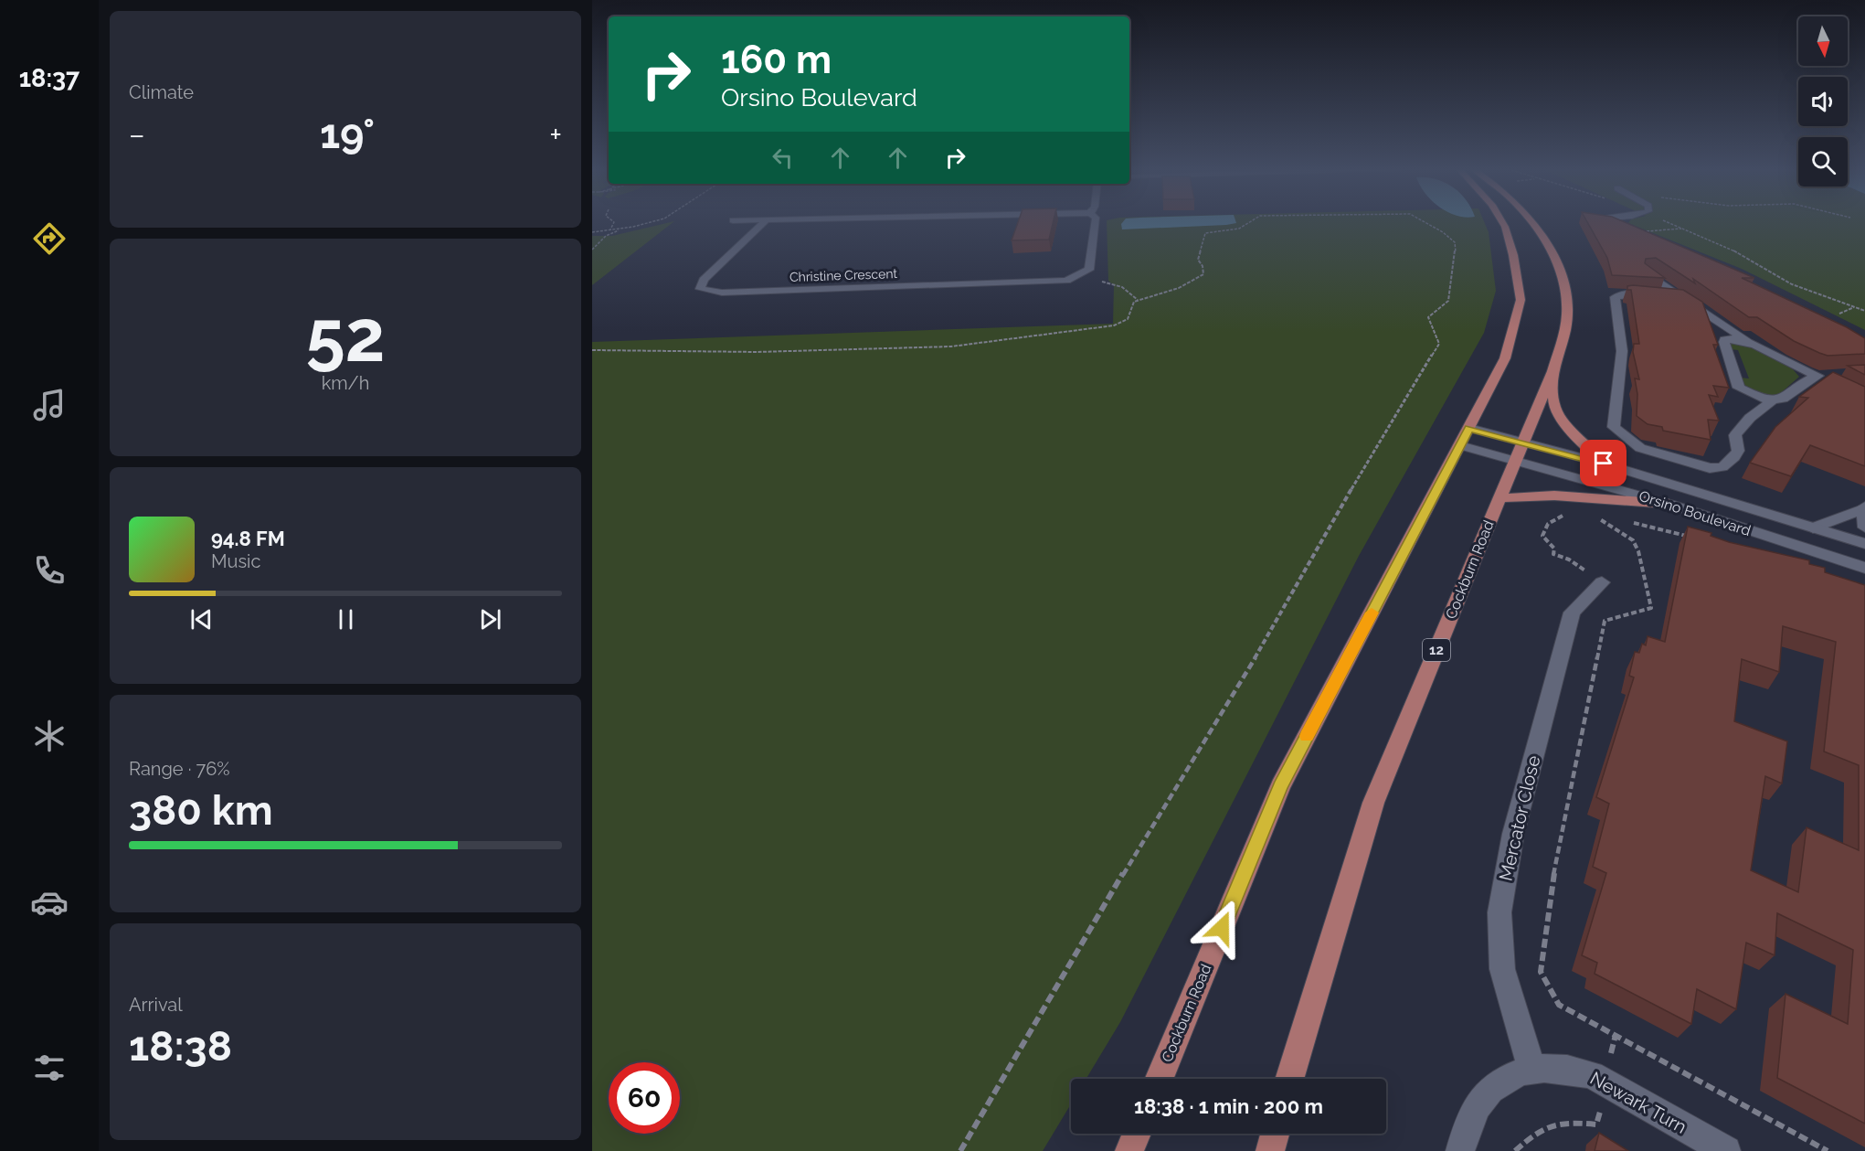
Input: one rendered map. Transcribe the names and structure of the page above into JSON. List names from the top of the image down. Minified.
{"streets":{"main road":["Cockburn Road","12"],"street":["Christine Crescent","Orsino Boulevard","Mercator Close","Newark Turn"]},"crossings":[["Orsino Boulevard","Cockburn Road"],["Mercator Close","Newark Turn"]],"north":"bottom","page":{"tabs":"18:37","tile":["Climate",["52","km/h"],["Range · 76%","380 km"],["Arrival","18:38"]],"turn":["160 m","Orsino Boulevard"],"heat":["−","19°","+"],"song":["94.8 FM","Music"],"limit":"60","trip":"18:38 · 1 min · 200 m"}}
